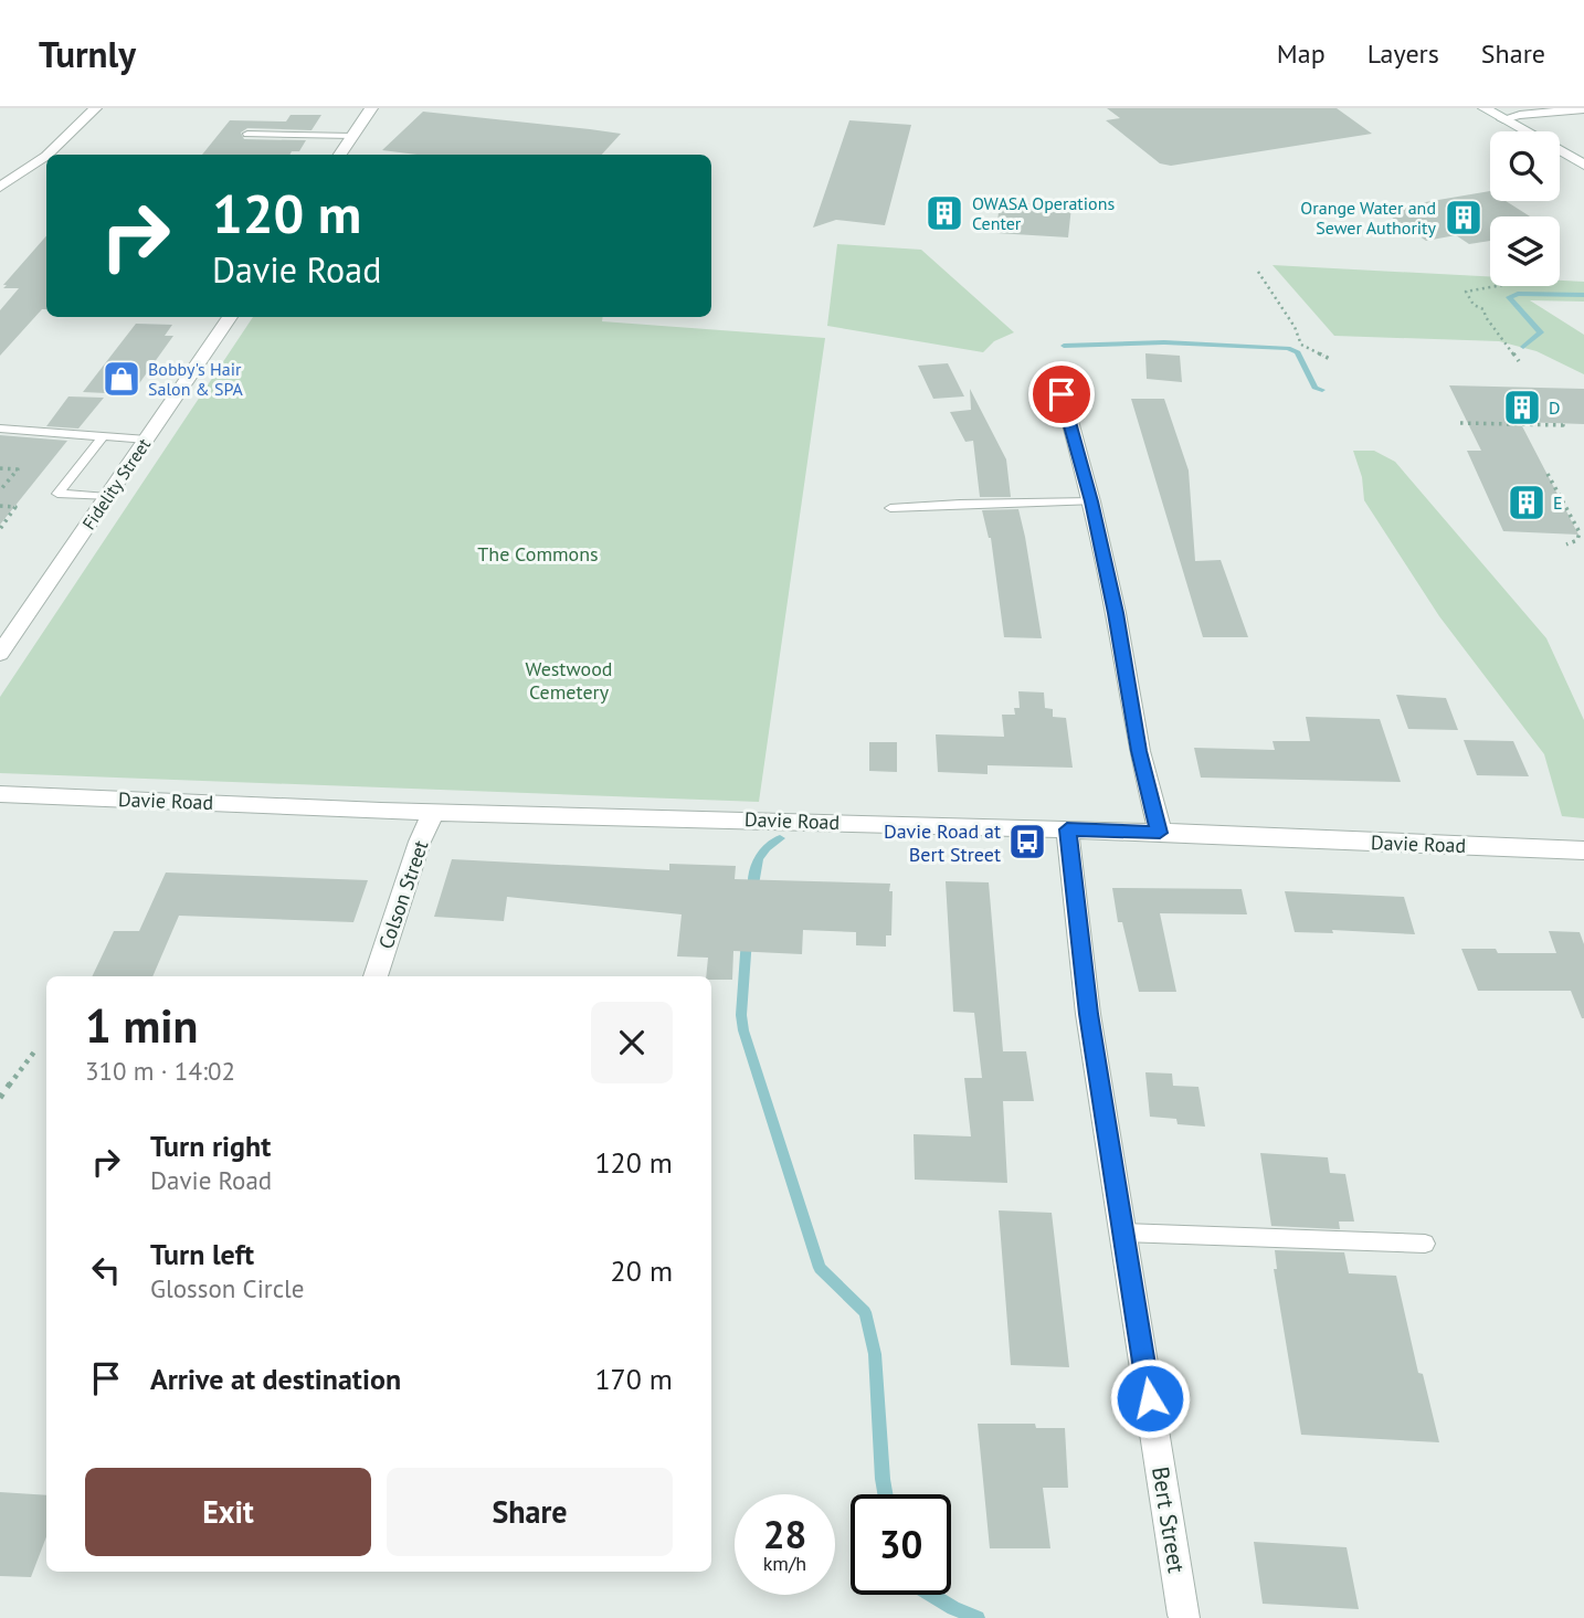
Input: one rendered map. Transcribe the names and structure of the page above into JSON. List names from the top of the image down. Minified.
{"streets":{"street":["Fidelity Street","Davie Road","Colson Street","Bert Street"]},"crossings":[["Davie Road","Colson Street"],["Davie Road","Bert Street"]],"parks":["The Commons","Westwood Cemetery"],"places":{"building":["OWASA Operations Center","Orange Water and Sewer Authority","D","E"],"shop":["Bobby's Hair Salon & SPA"],"bus stop":["Davie Road at Bert Street"]},"page":{"header":"Turnly","nav":["Map","Layers","Share"],"turn":["120 m","Davie Road"],"heading":["1 min","310 m · 14:02"],"list":[{"name":"Turn right","note":"Davie Road","value":"120 m"},{"name":"Turn left","note":"Glosson Circle","value":"20 m"},{"name":"Arrive at destination","value":"170 m"}],"buttons":["Exit","Share"],"speed":"28 km/h","limit":"30"}}
